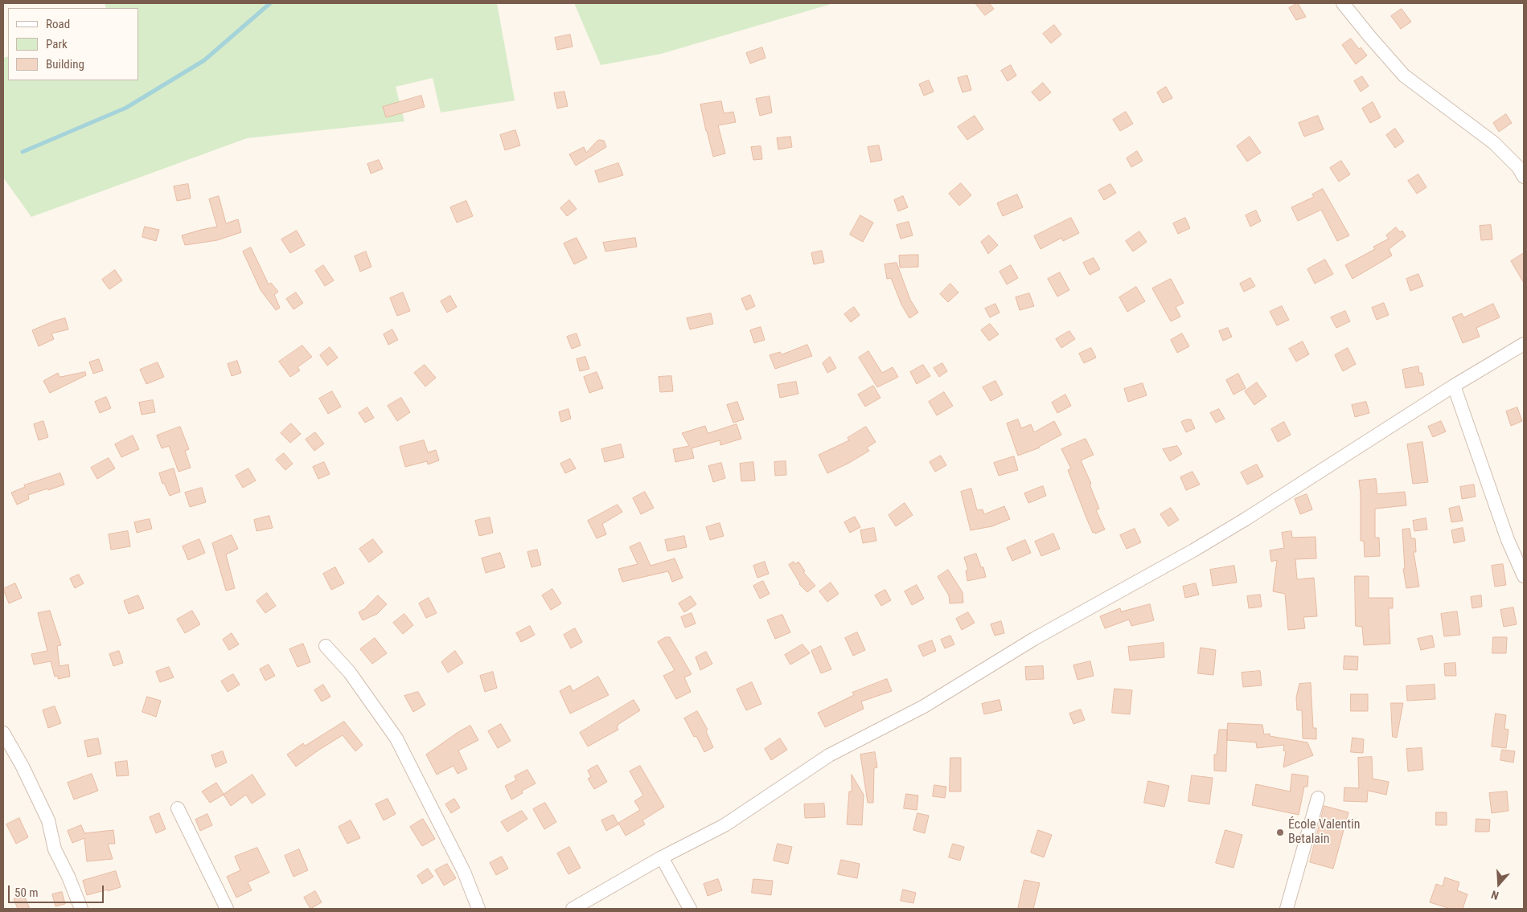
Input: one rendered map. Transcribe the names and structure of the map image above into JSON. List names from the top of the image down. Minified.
{"places":["École Valentin Betalain"],"legend":["Road","Park","Building"],"scale_bar":"50 m","north":"bottom"}
